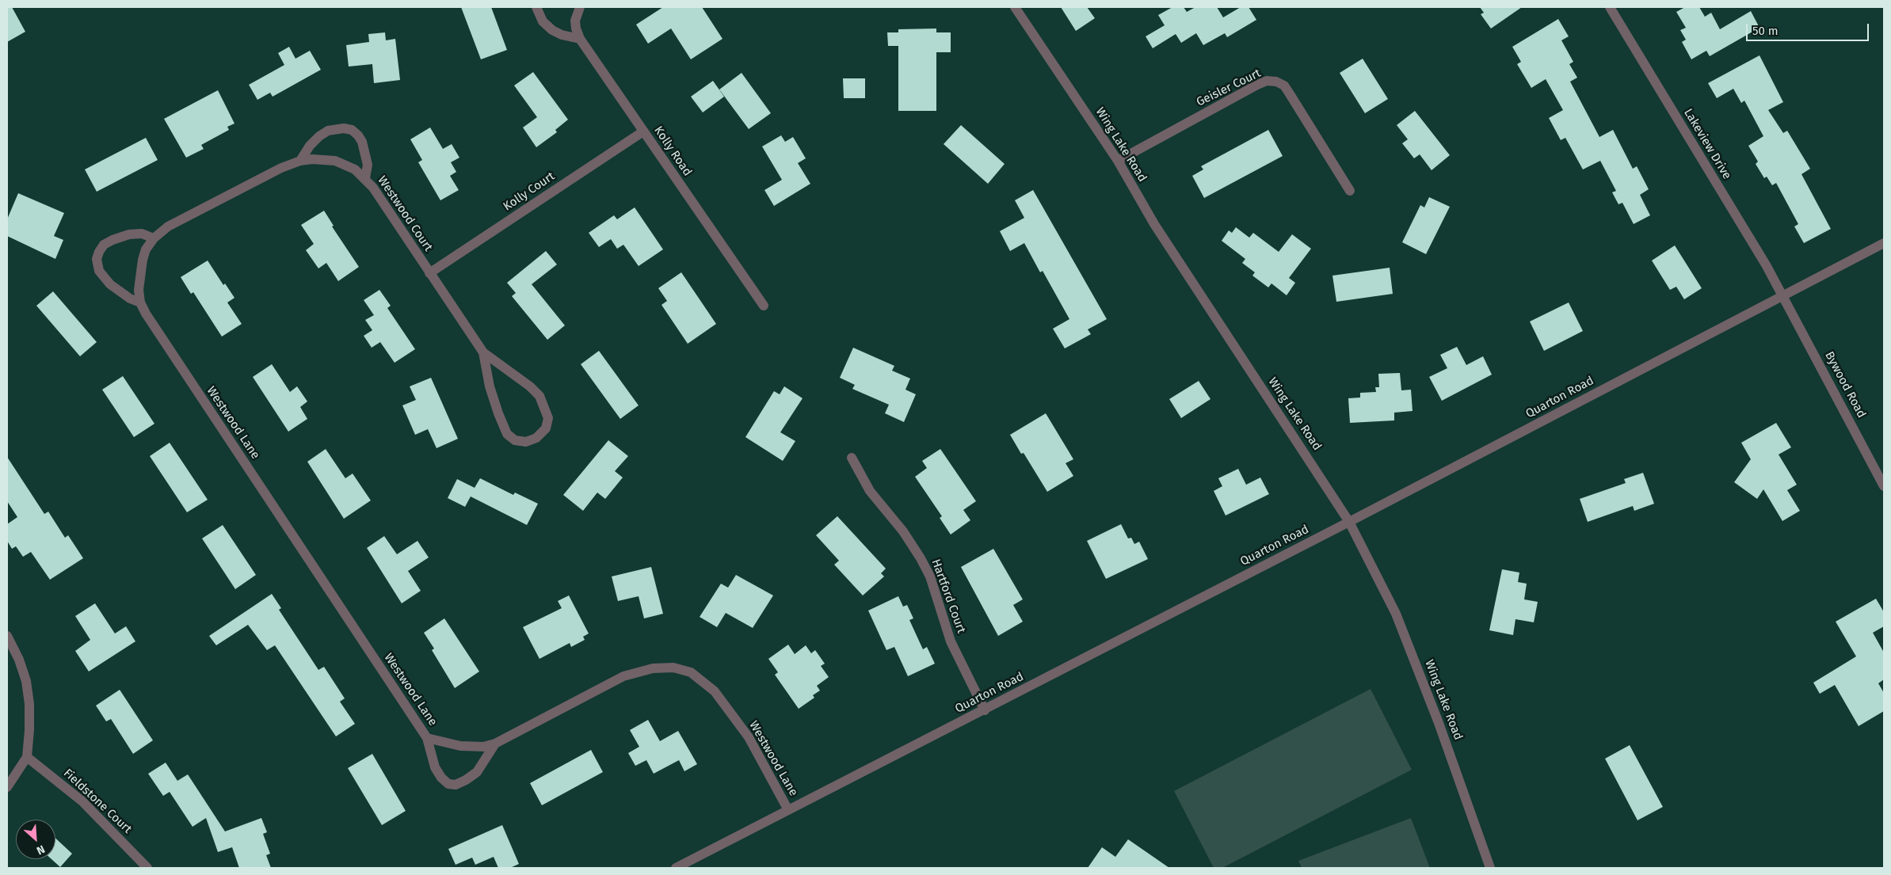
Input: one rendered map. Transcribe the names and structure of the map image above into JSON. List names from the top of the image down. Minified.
{"streets":{"street":["Geisler Court","Lakeview Drive","Wing Lake Road","Kolly Road","Kolly Court","Westwood Court","Bywood Road","Quarton Road","Westwood Lane","Hartford Court","Fieldstone Court"]},"crossings":[["Geisler Court","Wing Lake Road"],["Lakeview Drive","Bywood Road"],["Lakeview Drive","Quarton Road"],["Wing Lake Road","Quarton Road"],["Kolly Road","Kolly Court"],["Kolly Court","Westwood Court"],["Westwood Court","Westwood Lane"],["Bywood Road","Quarton Road"],["Quarton Road","Westwood Lane"],["Quarton Road","Hartford Court"]],"scale_bar":"50 m","north":"bottom right"}
